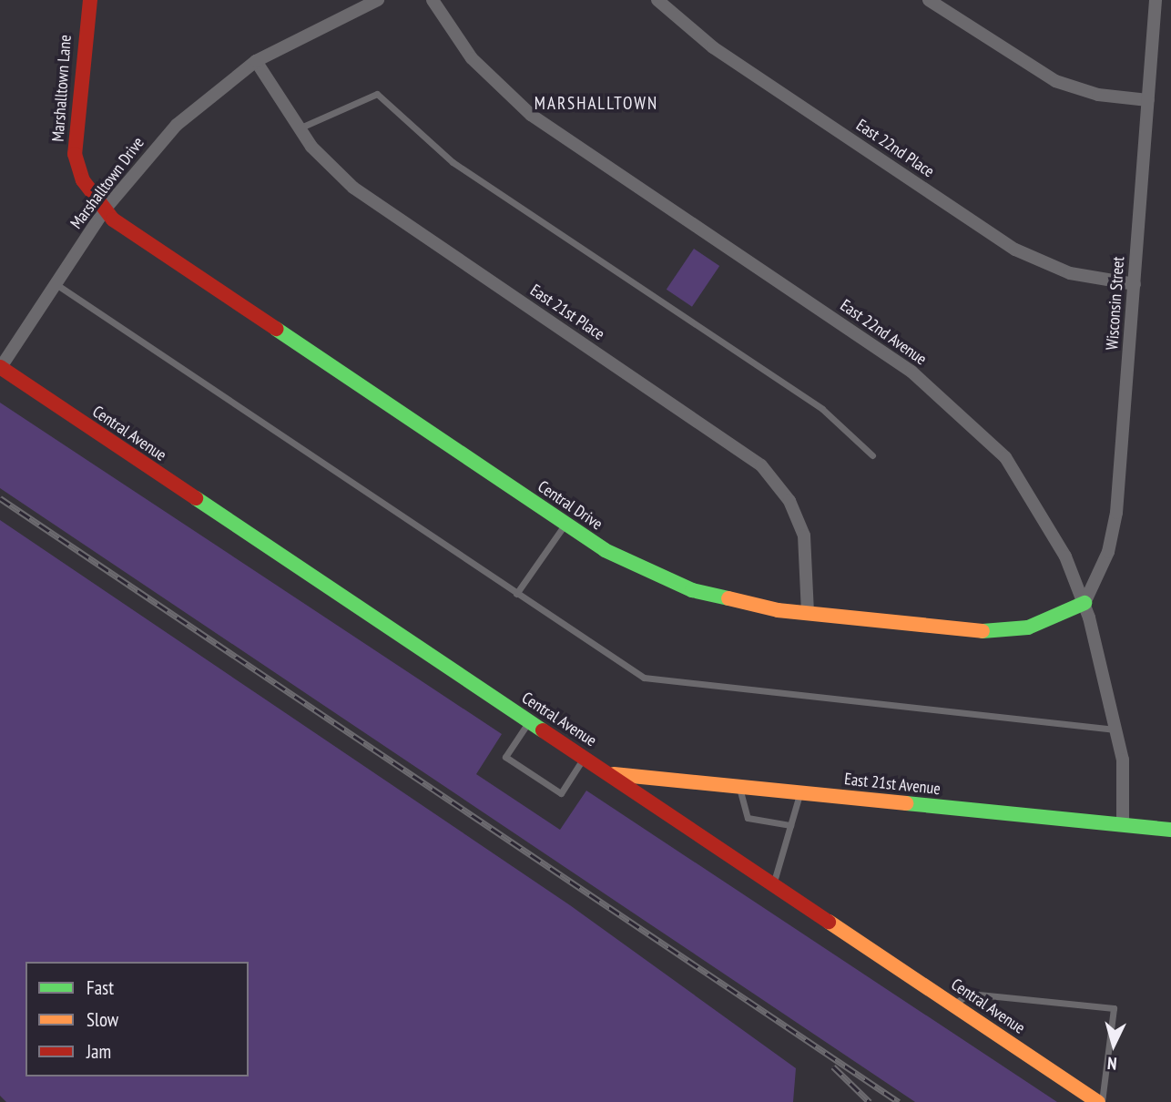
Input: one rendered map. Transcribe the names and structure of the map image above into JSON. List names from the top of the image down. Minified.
{"streets":{"street":["Marshalltown Lane","East 22nd Place","Marshalltown Drive","Wisconsin Street","East 21st Place","East 22nd Avenue","Central Avenue","Central Drive","East 21st Avenue"]},"crossings":[["Marshalltown Lane","Marshalltown Drive"],["Marshalltown Lane","Central Drive"],["East 22nd Place","Wisconsin Street"],["Marshalltown Drive","East 21st Place"],["Marshalltown Drive","Central Avenue"],["Marshalltown Drive","Central Drive"],["Wisconsin Street","East 22nd Avenue"],["Wisconsin Street","Central Drive"],["East 21st Place","Central Drive"],["East 22nd Avenue","Central Drive"],["East 22nd Avenue","East 21st Avenue"],["Central Avenue","East 21st Avenue"]],"districts":["MARSHALLTOWN"],"legend":["Fast","Slow","Jam"],"north":"bottom"}
